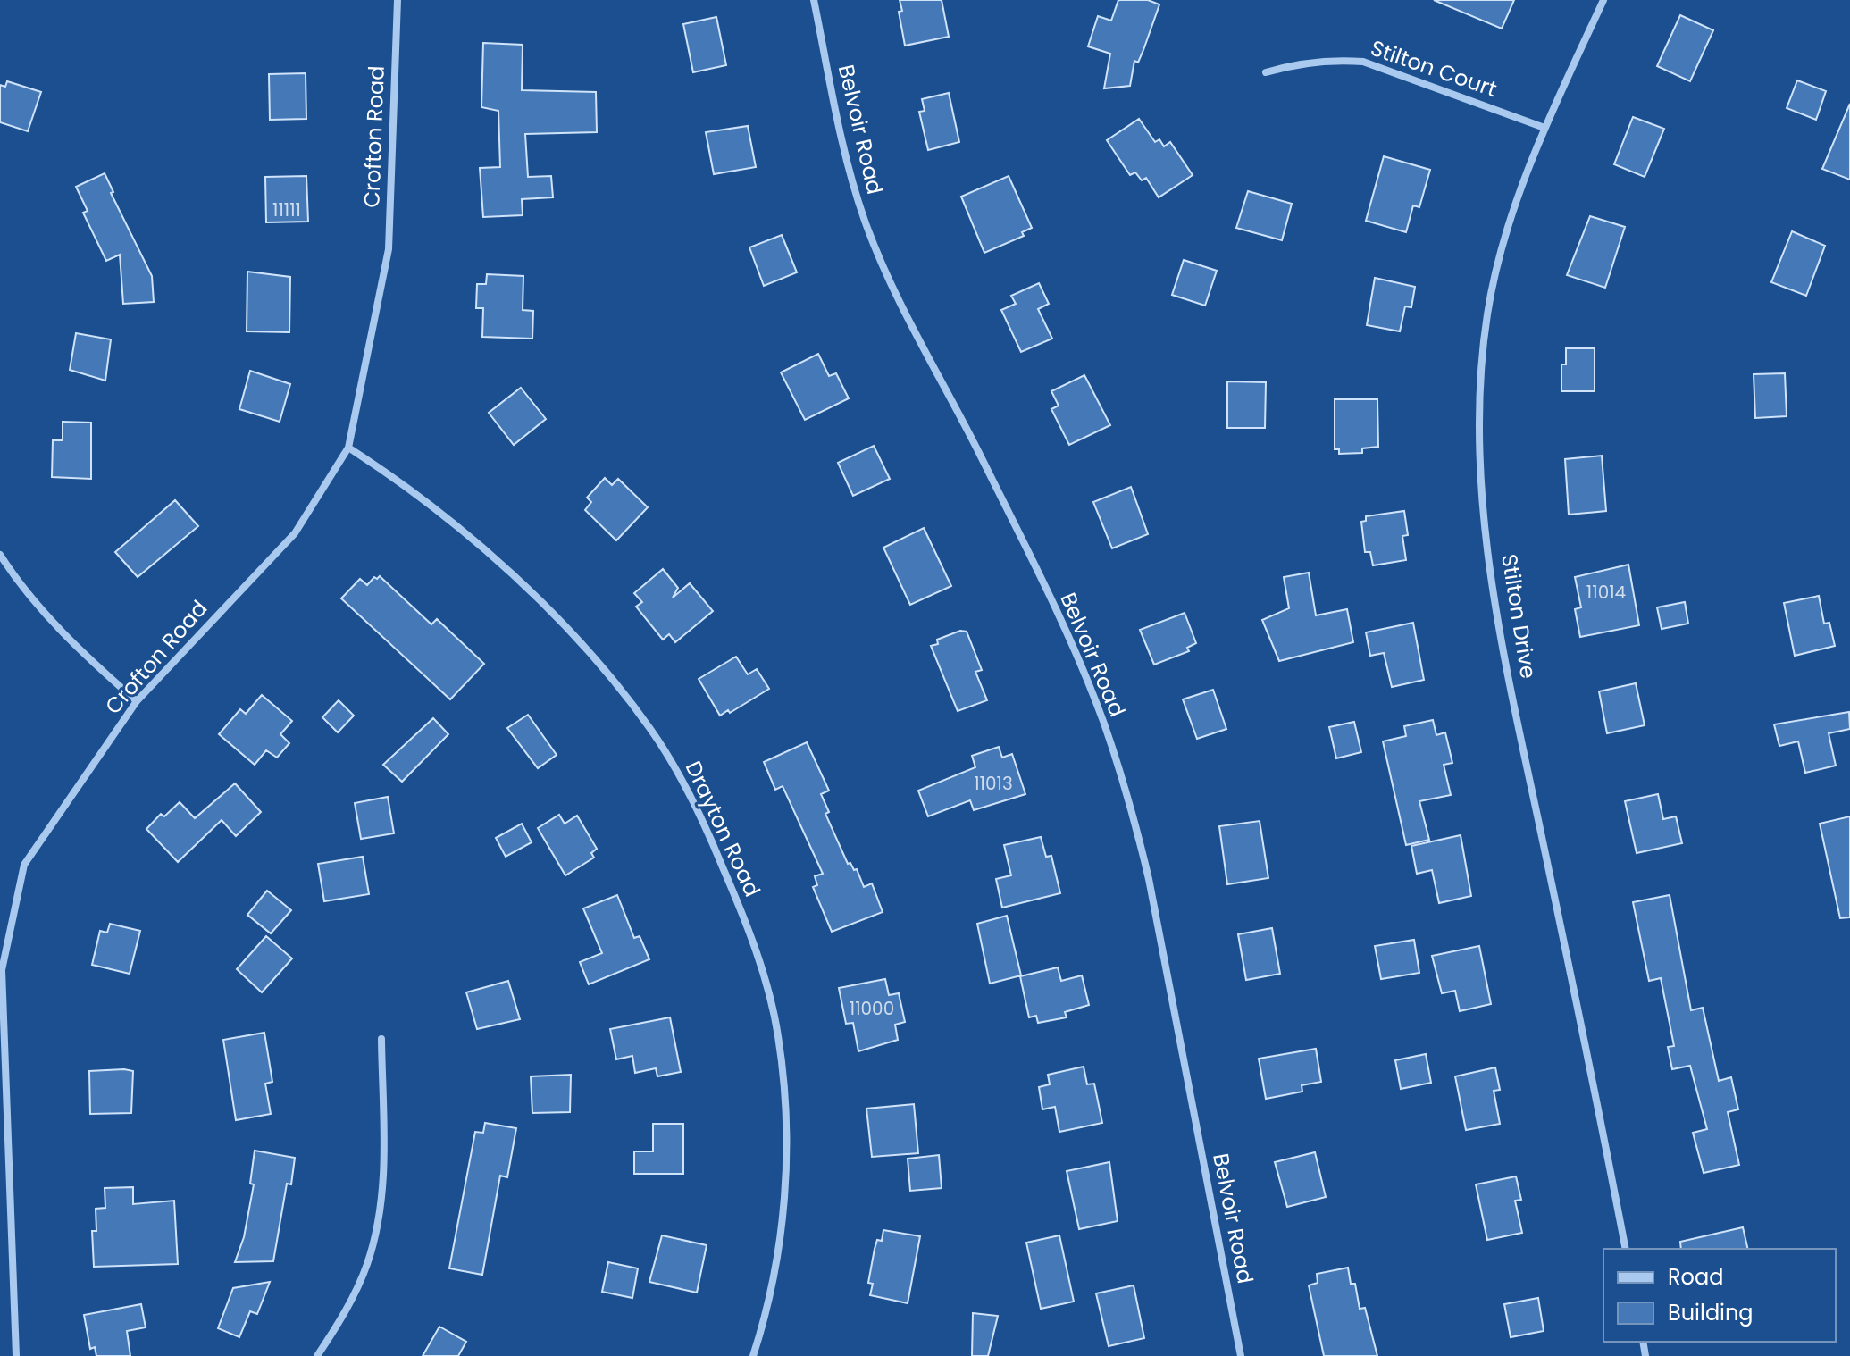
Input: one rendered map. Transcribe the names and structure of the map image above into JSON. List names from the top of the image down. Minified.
{"streets":{"street":["Stilton Court","Belvoir Road","Crofton Road","Stilton Drive","Drayton Road"]},"crossings":[["Stilton Court","Stilton Drive"],["Crofton Road","Drayton Road"]],"house_numbers":["11111","11014","11013","11000"],"legend":["Road","Building"]}
